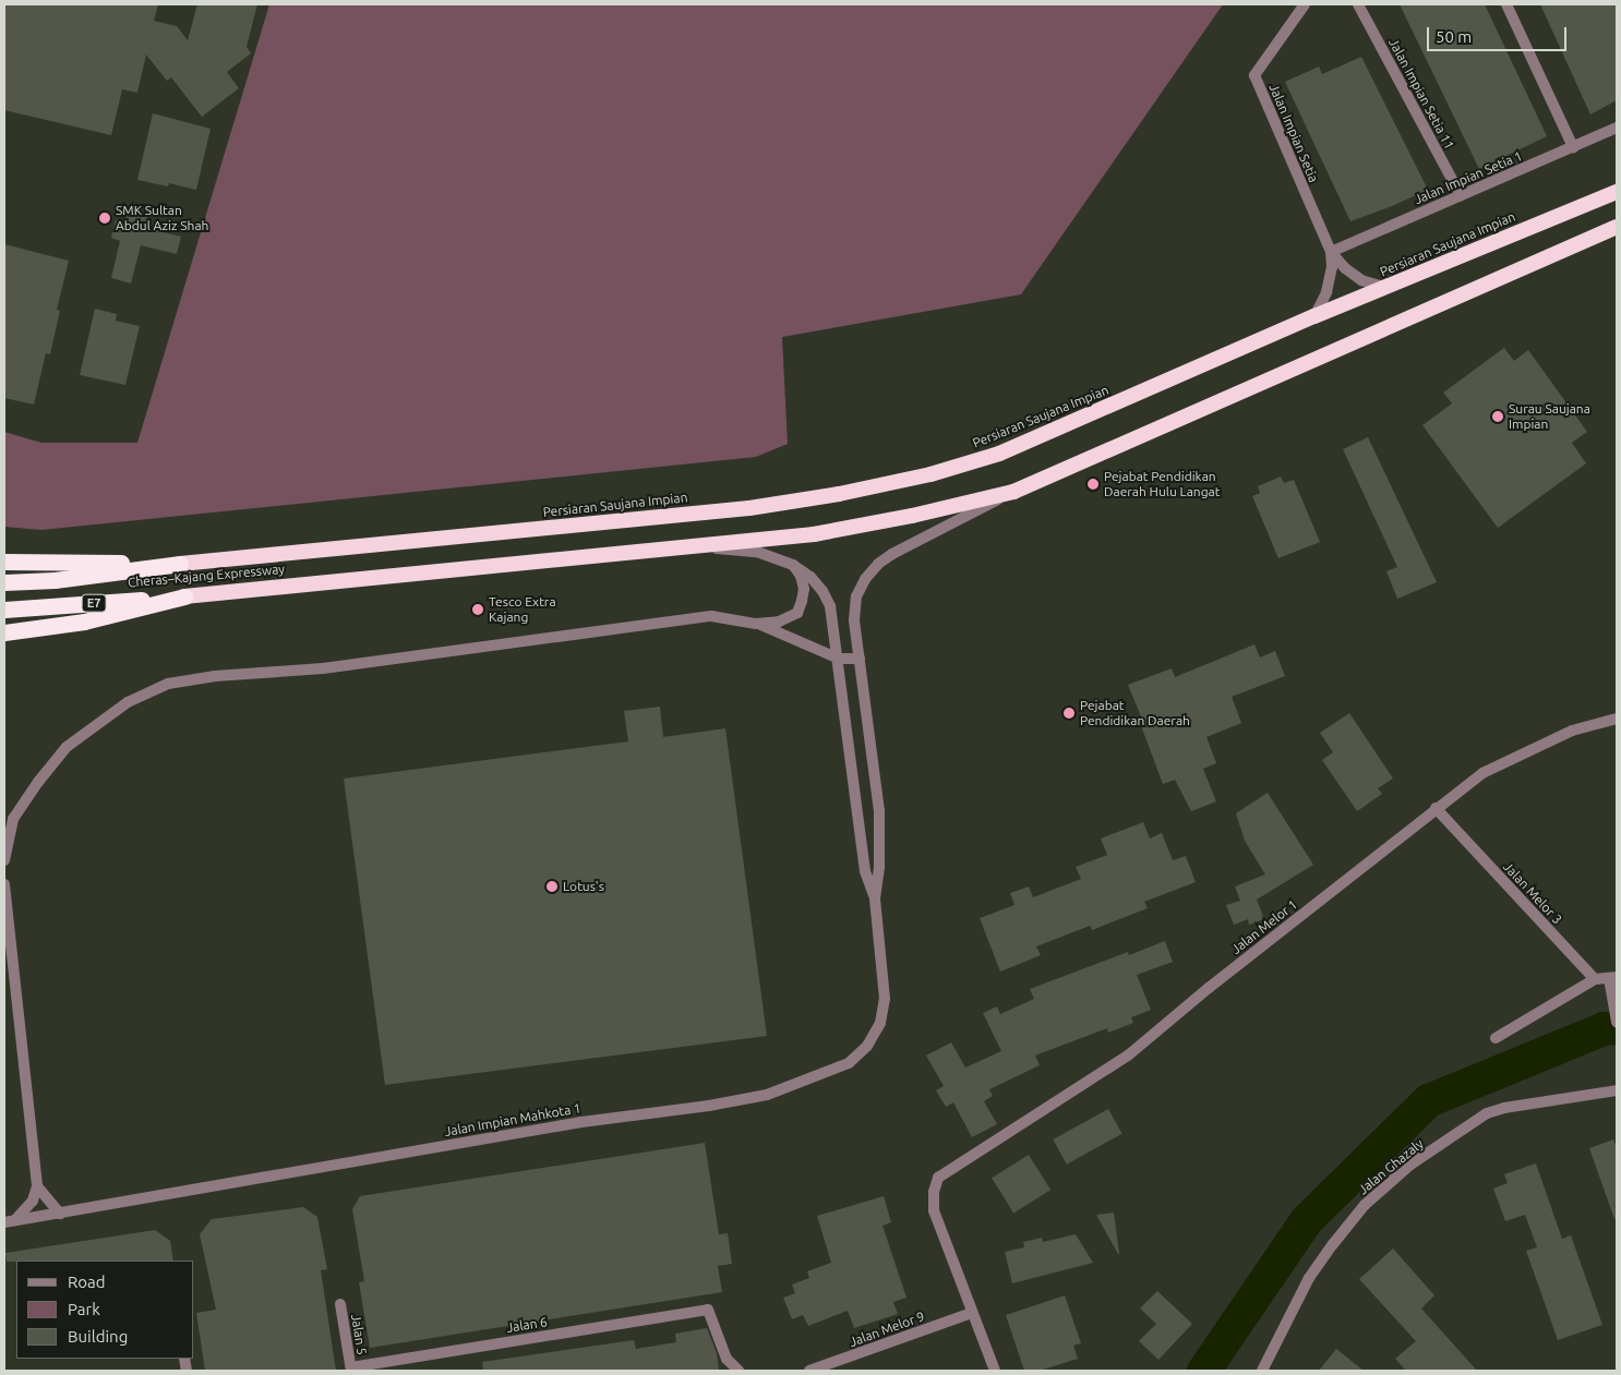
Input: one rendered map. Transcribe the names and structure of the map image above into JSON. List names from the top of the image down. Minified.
{"streets":{"highway":["Persiaran Saujana Impian","Cheras–Kajang Expressway","E7"],"street":["Jalan Impian Setia 11","Jalan Impian Setia","Jalan Impian Setia 1","Jalan Melor 3","Jalan Melor 1","Jalan Impian Mahkota 1","Jalan Ghazaly","Jalan 6","Jalan Melor 9","Jalan 5"]},"crossings":[["Jalan Impian Setia 11","Jalan Impian Setia 1"],["Jalan Impian Setia","Jalan Impian Setia 1"],["Jalan Impian Setia","Persiaran Saujana Impian"],["Persiaran Saujana Impian","Cheras–Kajang Expressway"],["Jalan Melor 3","Jalan Melor 1"],["Jalan Melor 1","Jalan Melor 9"],["Jalan 6","Jalan 5"]],"places":["SMK Sultan Abdul Aziz Shah","Surau Saujana Impian","Pejabat Pendidikan Daerah Hulu Langat","Tesco Extra Kajang","Pejabat Pendidikan Daerah","Lotus's"],"legend":["Road","Park","Building"],"scale_bar":"50 m"}
